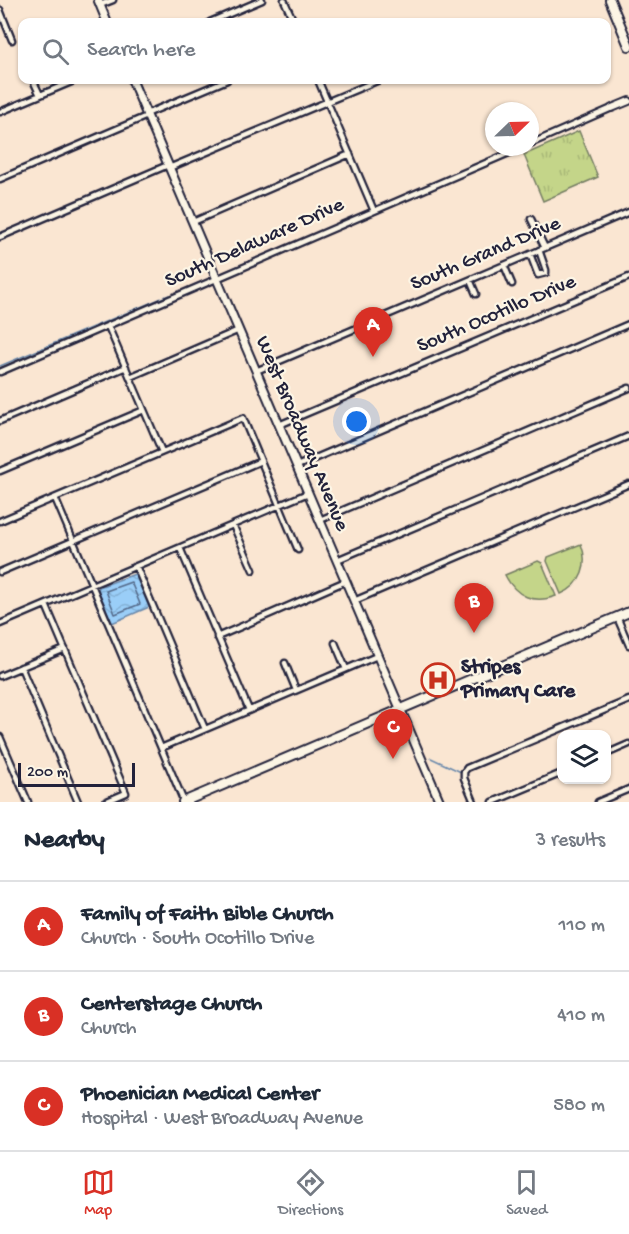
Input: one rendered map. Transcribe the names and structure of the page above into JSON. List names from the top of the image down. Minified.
{"streets":{"main road":["West Broadway Avenue"],"street":["South Delaware Drive","South Grand Drive","South Ocotillo Drive"]},"crossings":[["South Delaware Drive","West Broadway Avenue"],["South Grand Drive","West Broadway Avenue"],["South Ocotillo Drive","West Broadway Avenue"]],"places":{"hospital":["Stripes Primary Care"]},"scale_bar":"200 m","north":"top right","page":{"search":"Search here","pins":["A","B","C"],"scale":"200 m","heading":["Nearby","3 results"],"list":[{"mark":"A","name":"Family of Faith Bible Church","note":"Church · South Ocotillo Drive","value":"110 m"},{"mark":"B","name":"Centerstage Church","note":"Church","value":"410 m"},{"mark":"C","name":"Phoenician Medical Center","note":"Hospital · West Broadway Avenue","value":"580 m"}],"nav":["Map","Directions","Saved"]}}
